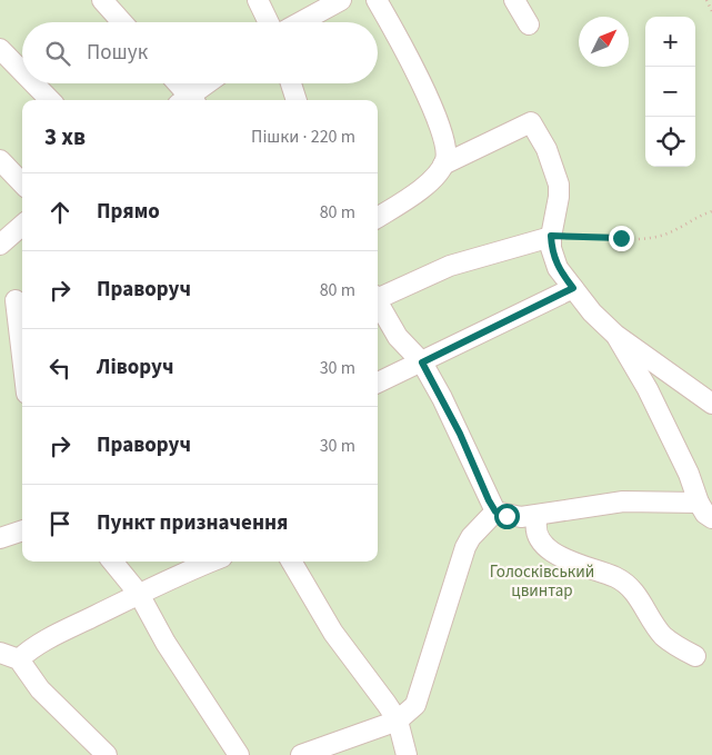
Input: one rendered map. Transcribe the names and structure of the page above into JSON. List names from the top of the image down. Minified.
{"parks":["Голосківський цвинтар"],"north":"top right","page":{"map_buttons":["+","−"],"search":"Пошук","heading":["3 хв","Пішки · 220 m"],"list":[["Прямо","80 m"],["Праворуч","80 m"],["Ліворуч","30 m"],["Праворуч","30 m"],"Пункт призначення"]}}
